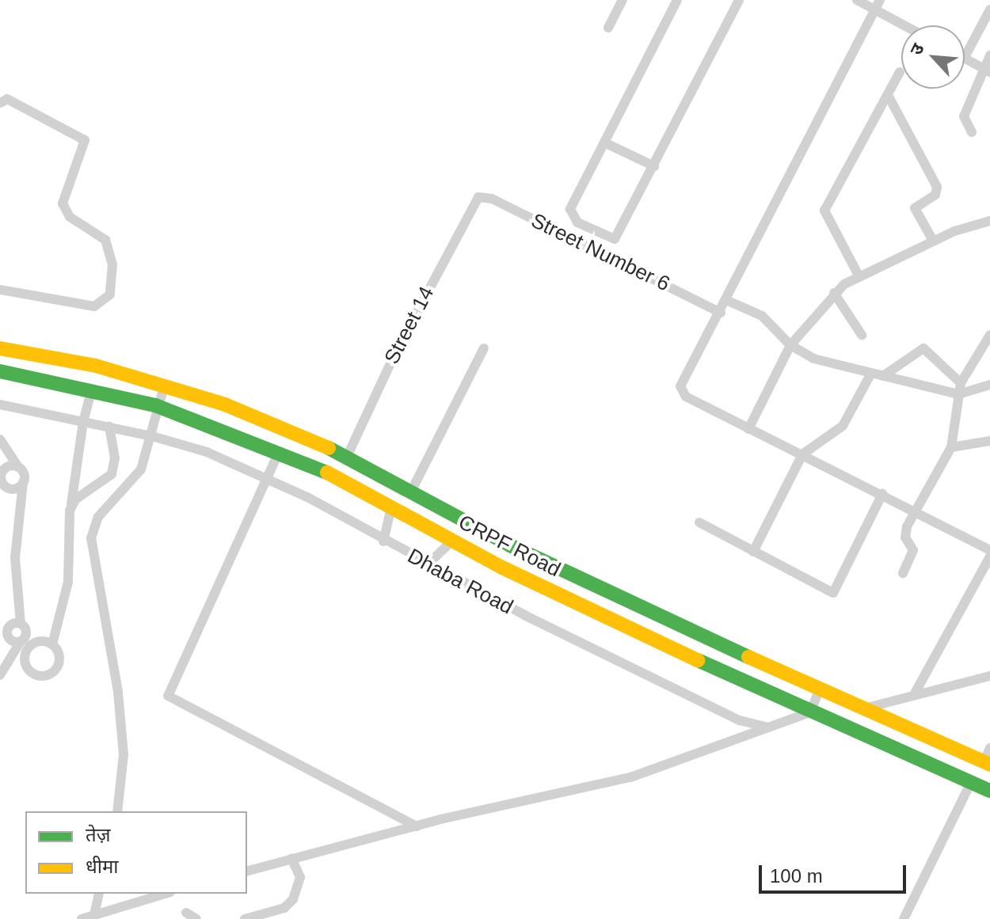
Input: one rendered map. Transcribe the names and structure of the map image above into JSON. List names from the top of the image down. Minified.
{"streets":{"street":["Street Number 6","Street 14","CRPF Road","Dhaba Road"]},"crossings":[["Street Number 6","Street 14"]],"legend":["तेज़","धीमा"],"scale_bar":"100 m","north":"top left"}
